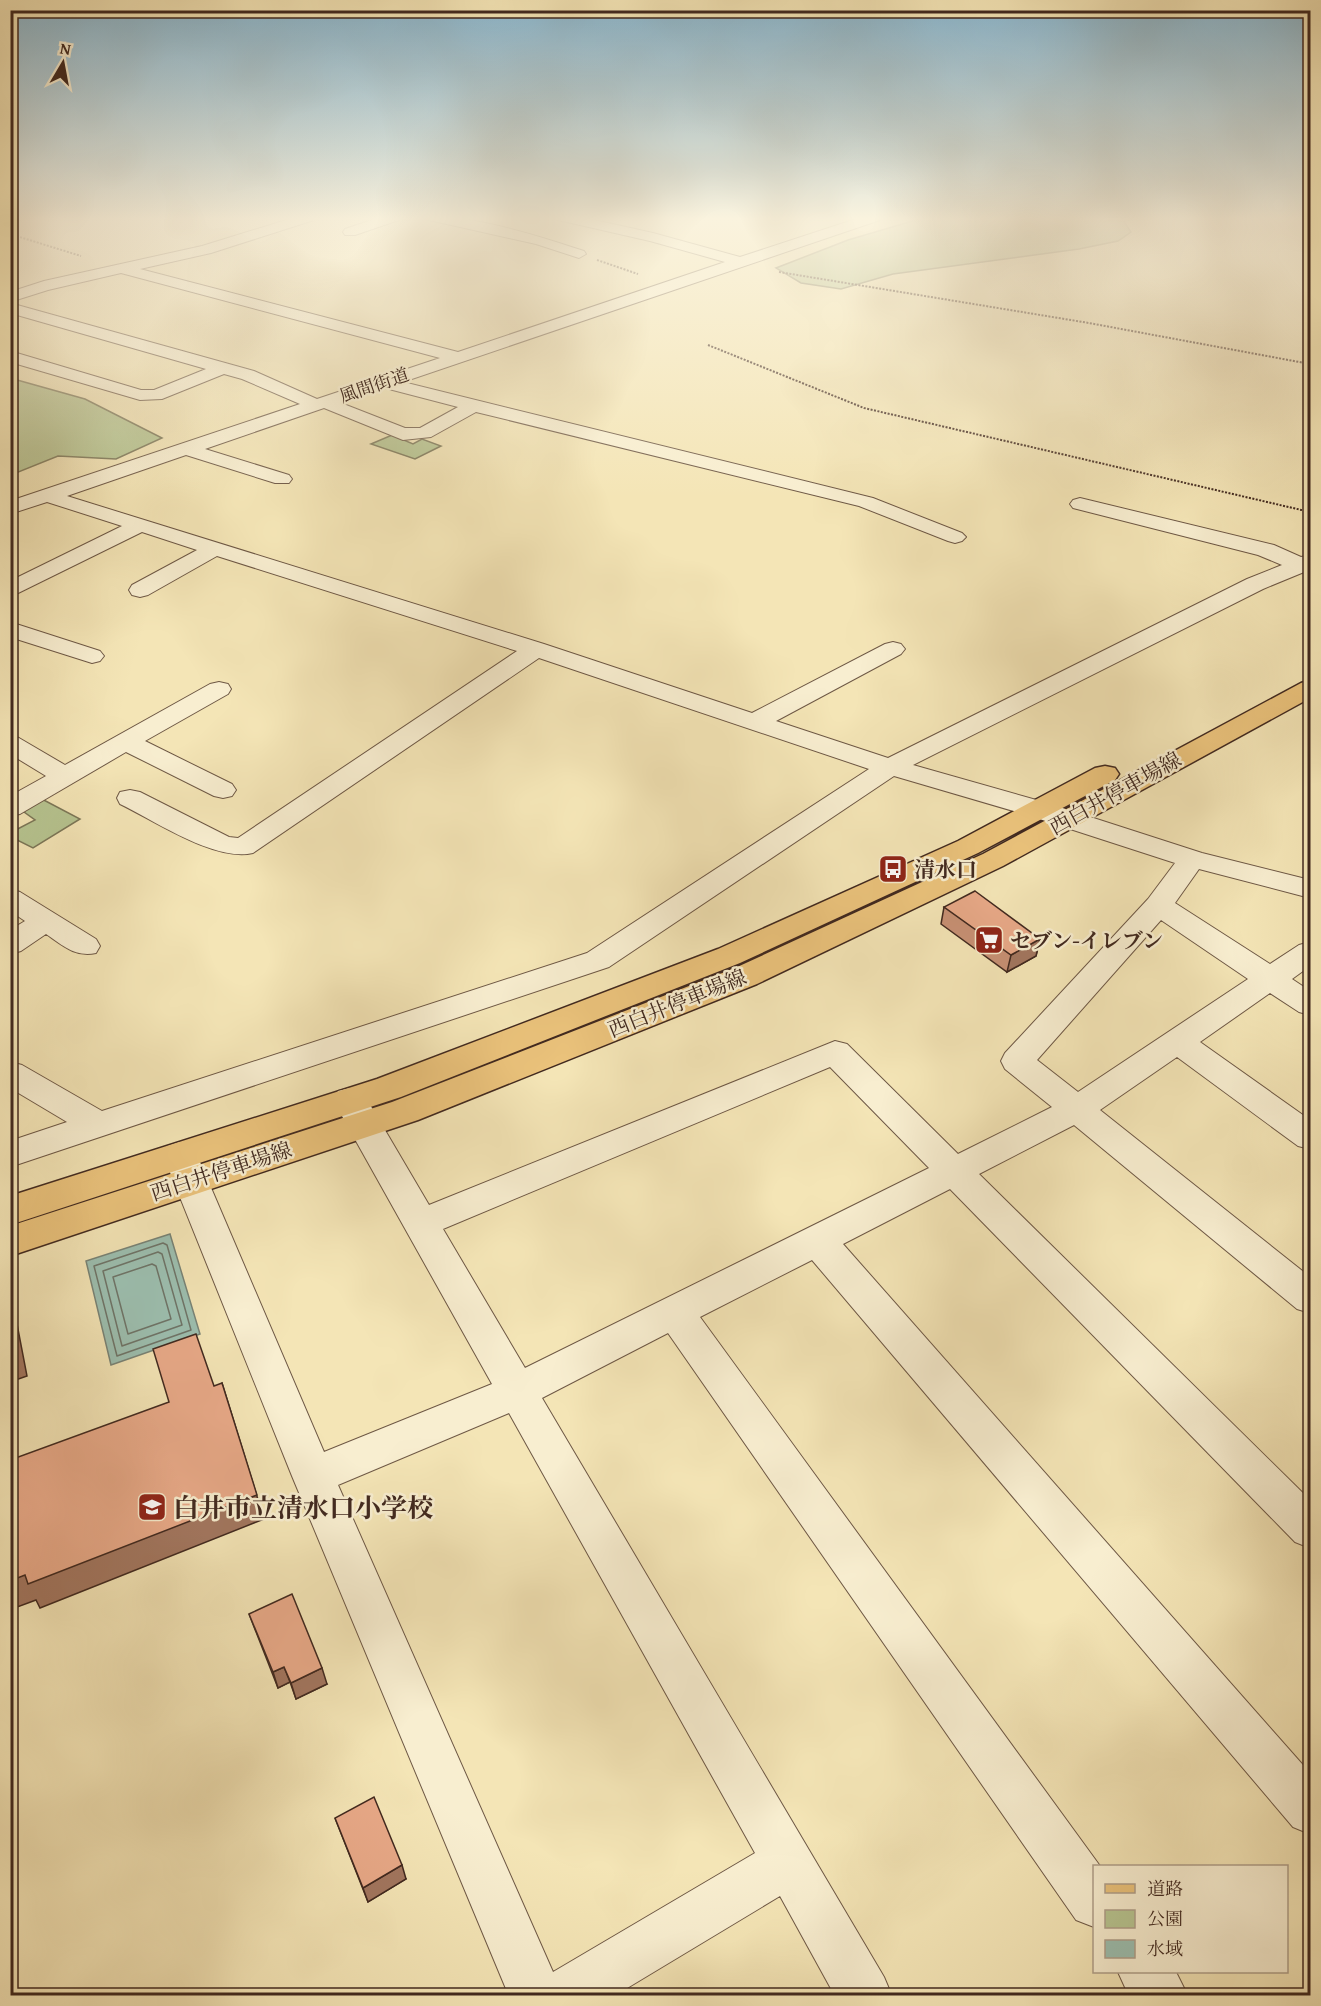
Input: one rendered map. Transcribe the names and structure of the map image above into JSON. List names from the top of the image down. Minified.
{"streets":{"main road":["西白井停車場線"],"street":["風間街道"]},"places":{"bus stop":["清水口"],"supermarket":["セブン-イレブン"],"school or university":["白井市立清水口小学校"]},"legend":["道路","公園","水域"],"north":"top"}
